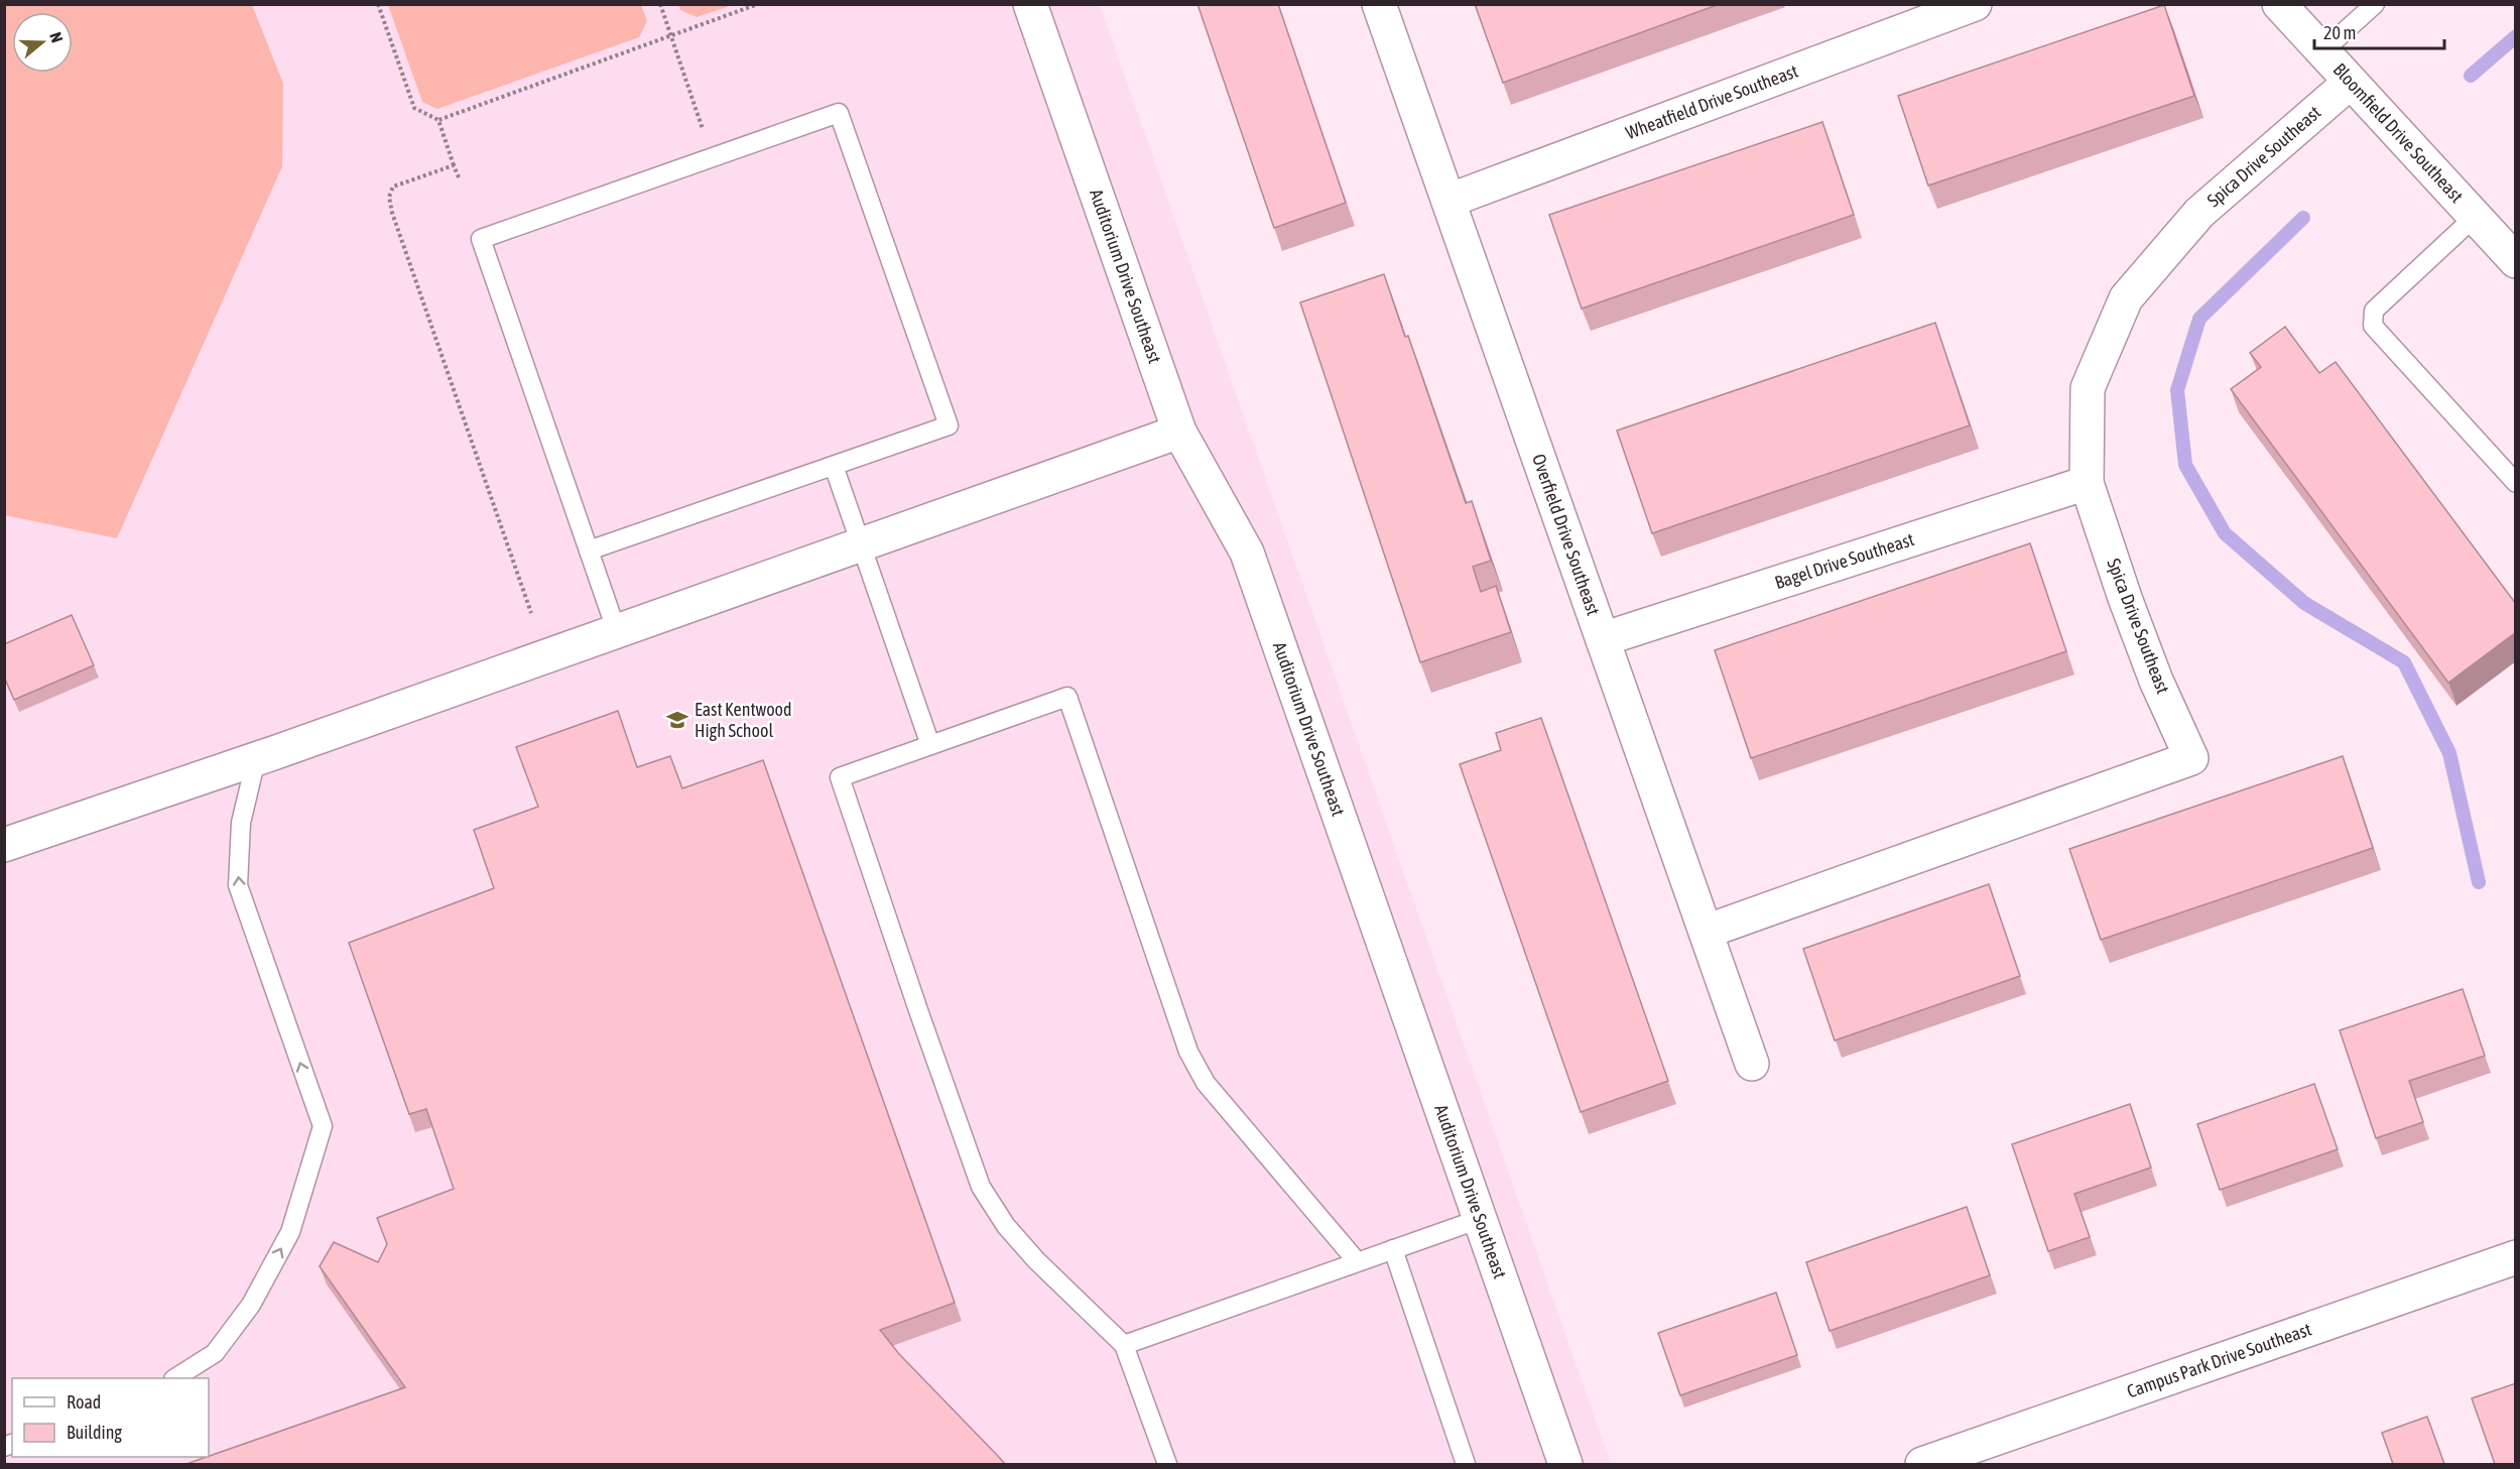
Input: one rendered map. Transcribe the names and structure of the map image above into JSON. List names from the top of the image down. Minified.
{"streets":{"street":["Wheatfield Drive Southeast","Bloomfield Drive Southeast","Spica Drive Southeast","Auditorium Drive Southeast","Overfield Drive Southeast","Bagel Drive Southeast","Campus Park Drive Southeast"]},"crossings":[["Wheatfield Drive Southeast","Overfield Drive Southeast"],["Bloomfield Drive Southeast","Spica Drive Southeast"],["Spica Drive Southeast","Overfield Drive Southeast"],["Spica Drive Southeast","Bagel Drive Southeast"],["Overfield Drive Southeast","Bagel Drive Southeast"]],"places":{"school or university":["East Kentwood High School"]},"legend":["Road","Building"],"scale_bar":"20 m","north":"right"}
